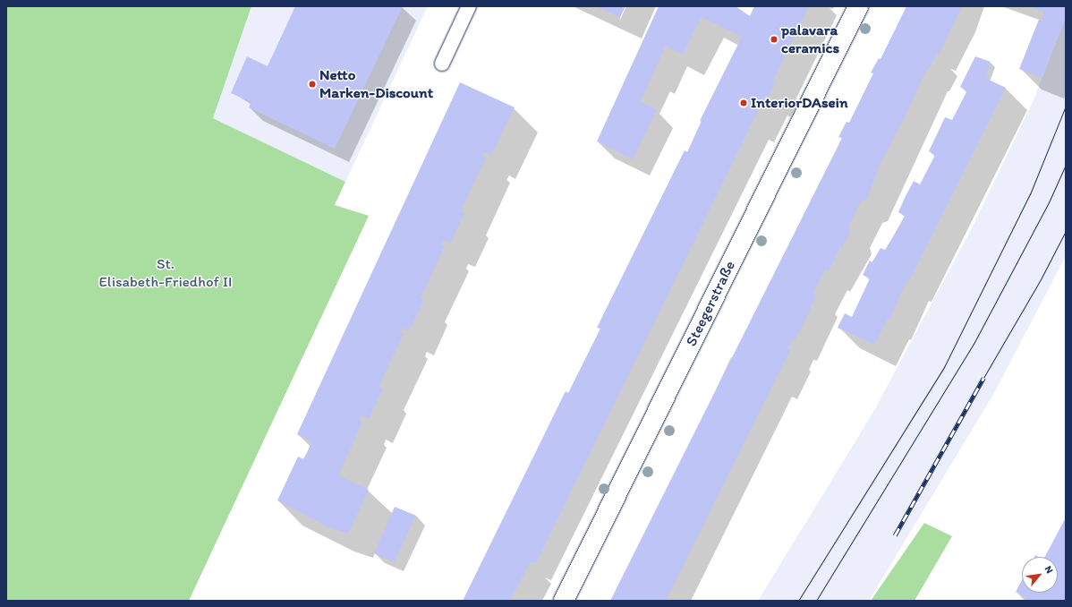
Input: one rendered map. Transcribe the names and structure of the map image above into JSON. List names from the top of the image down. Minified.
{"streets":{"street":["Steegerstraße"]},"parks":["St. Elisabeth-Friedhof II"],"places":["palavara ceramics","Netto Marken-Discount","InteriorDAsein"],"north":"top right"}
